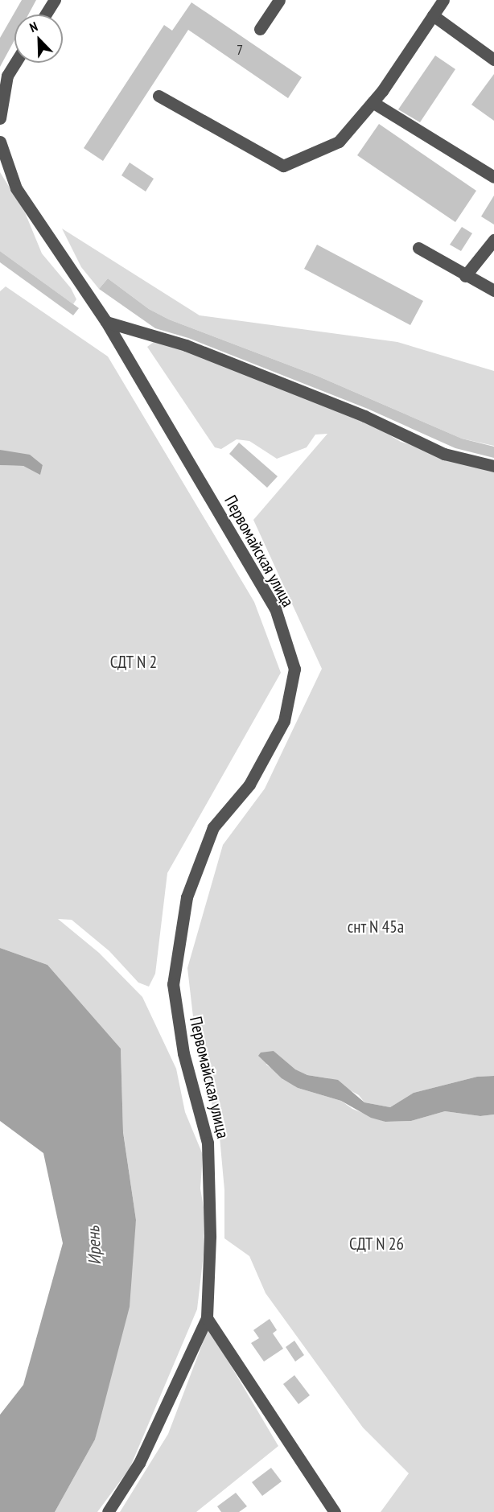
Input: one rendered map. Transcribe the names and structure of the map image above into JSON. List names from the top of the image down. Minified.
{"streets":{"street":["Первомайская улица"]},"water":["Ирень"],"parks":["СДТ N 2","снт N 45а","СДТ N 26"],"house_numbers":["7"],"north":"top left"}
